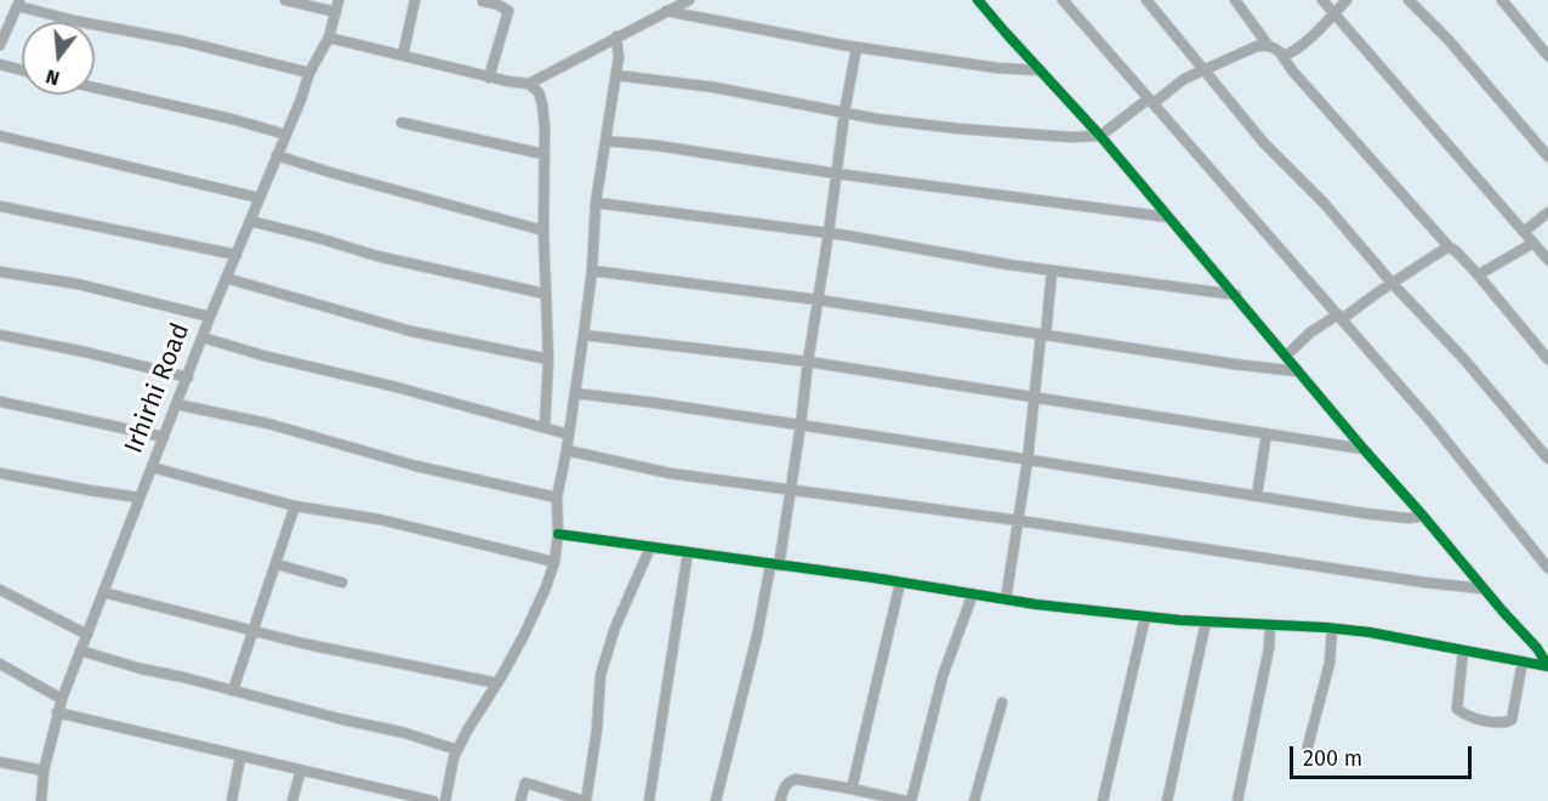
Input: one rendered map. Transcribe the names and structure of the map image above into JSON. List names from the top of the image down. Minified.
{"streets":{"street":["Irhirhi Road"]},"scale_bar":"200 m","north":"bottom"}
